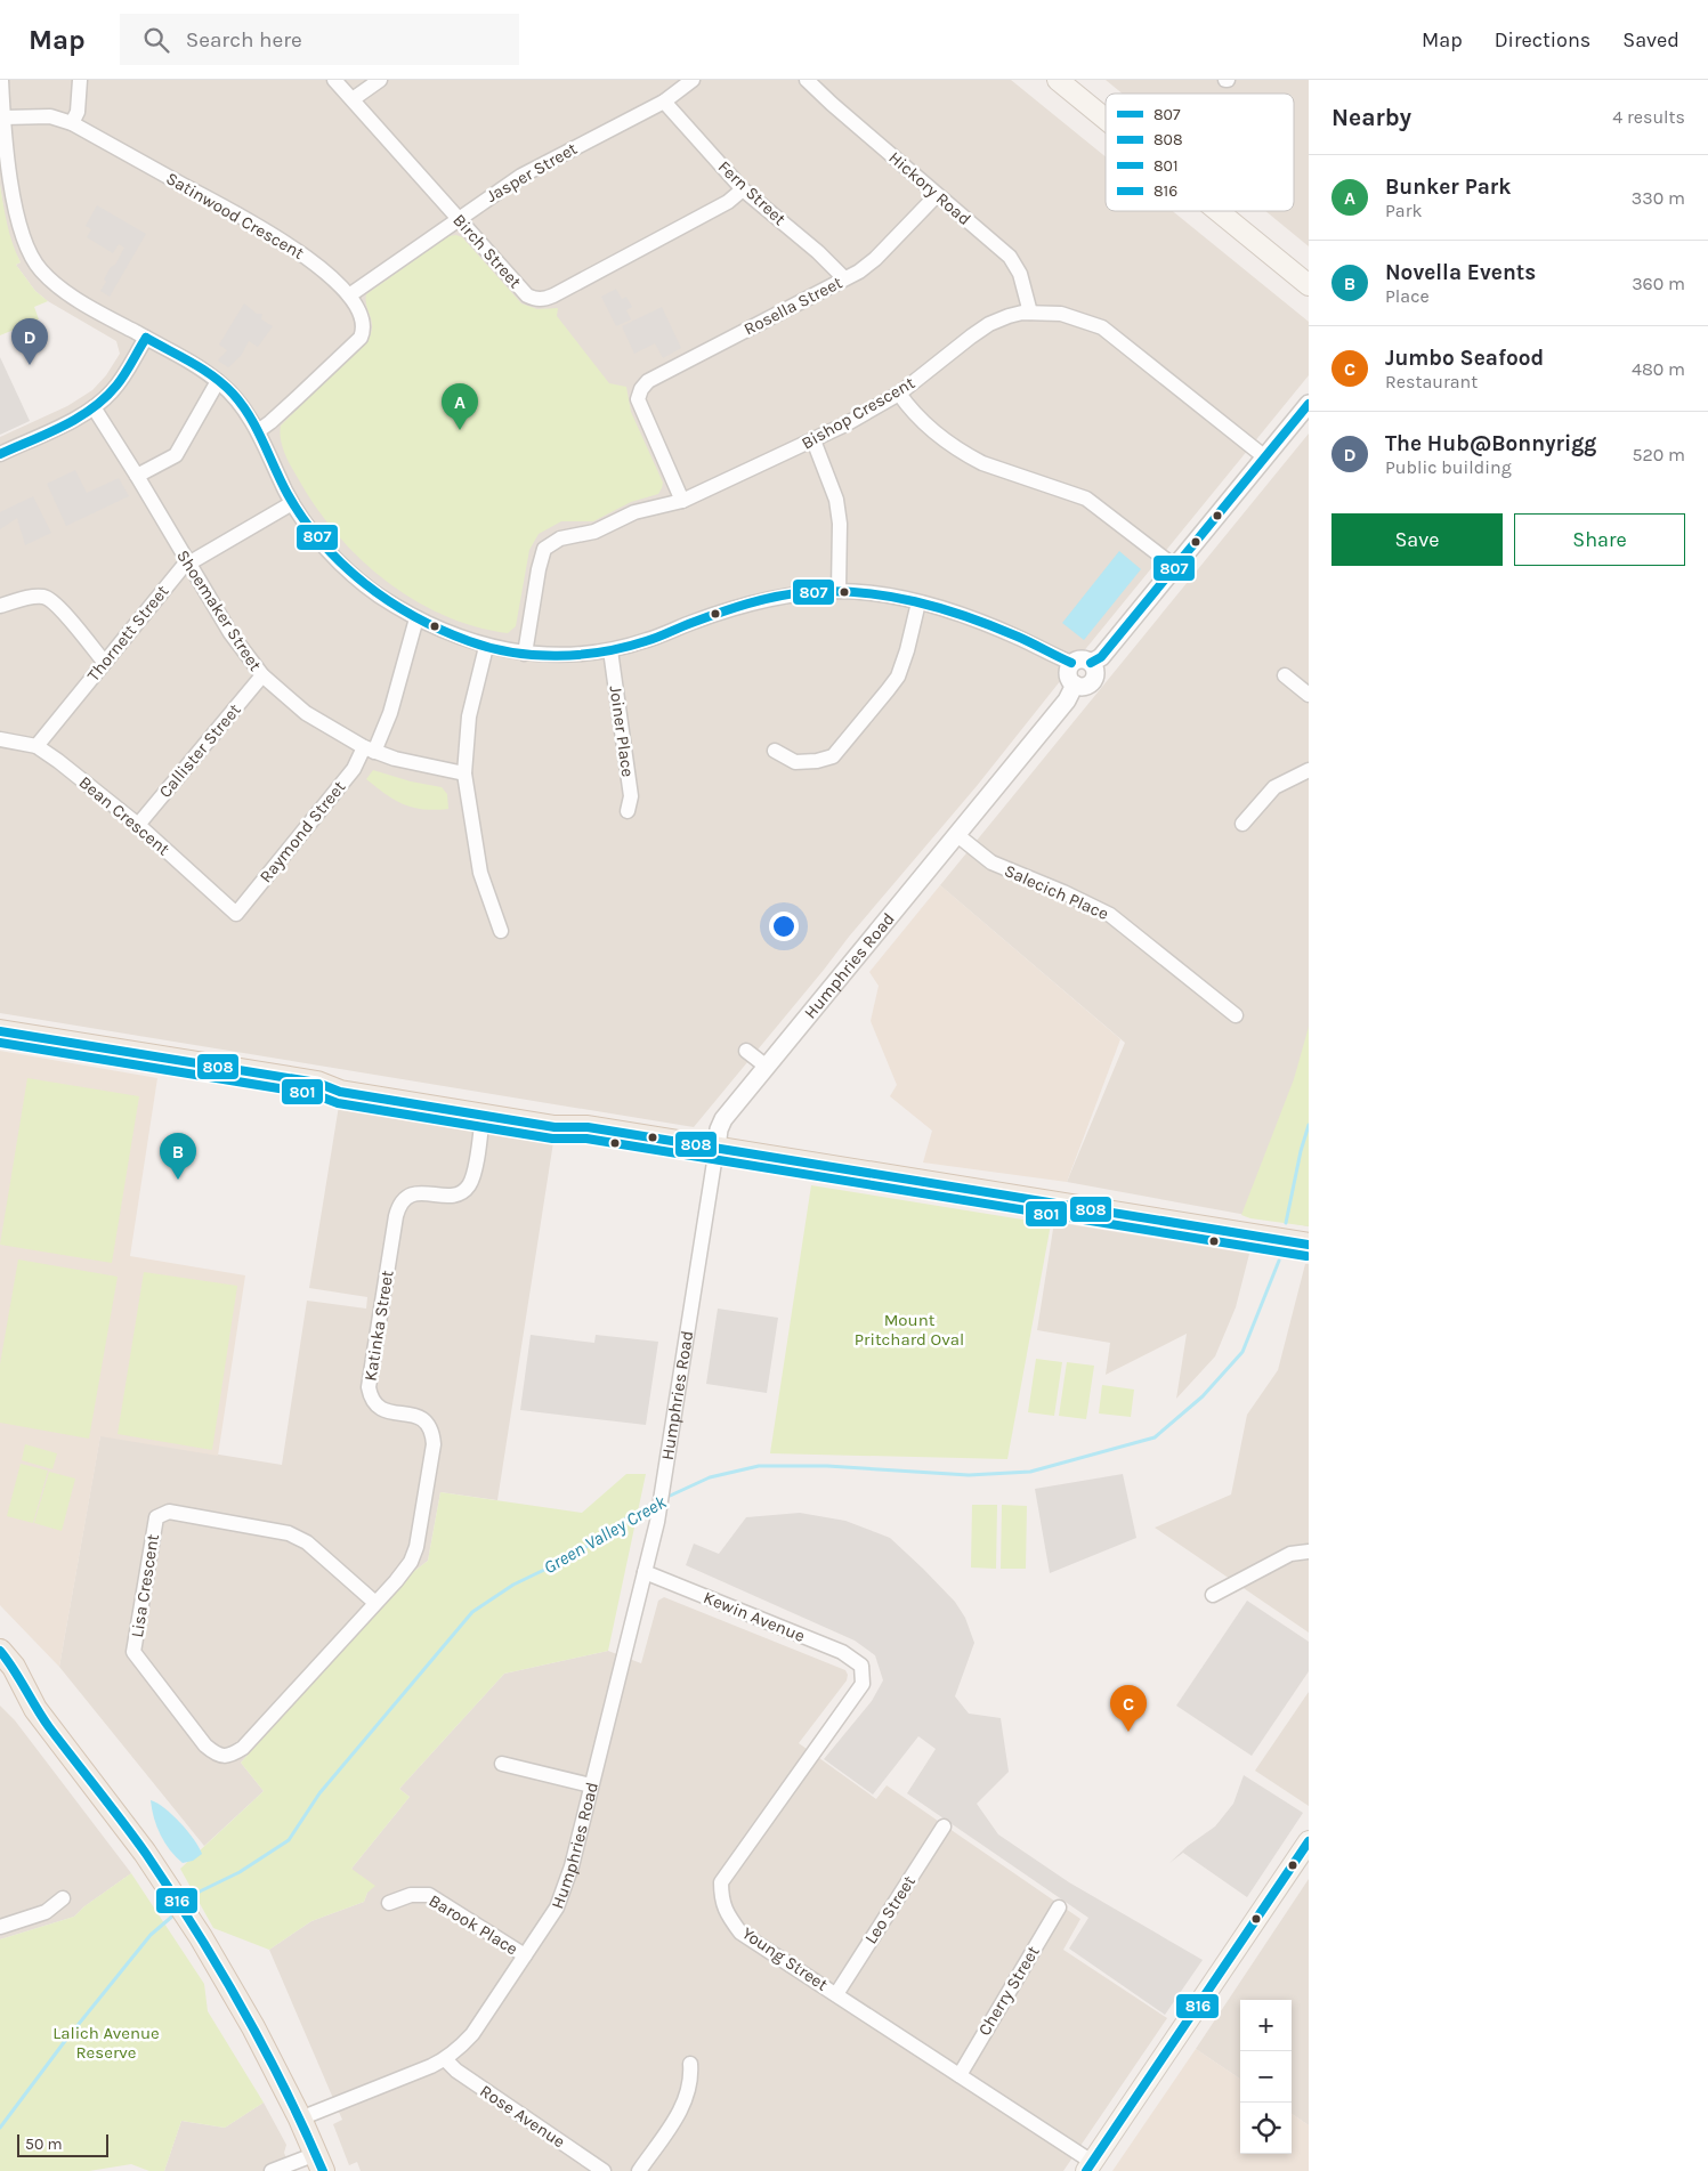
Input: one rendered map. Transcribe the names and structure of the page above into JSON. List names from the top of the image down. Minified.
{"streets":{"street":["Jasper Street","Hickory Road","Fern Street","Satinwood Crescent","Birch Street","Rosella Street","Bishop Crescent","Shoemaker Street","Thornett Street","Joiner Place","Callister Street","Bean Crescent","Raymond Street","Salecich Place","Humphries Road","Katinka Street","Lisa Crescent","Kewin Avenue","Leo Street","Barook Place","Young Street","Cherry Street","Rose Avenue"]},"crossings":[["Jasper Street","Fern Street"],["Jasper Street","Satinwood Crescent"],["Jasper Street","Birch Street"],["Hickory Road","Rosella Street"],["Hickory Road","Bishop Crescent"],["Fern Street","Birch Street"],["Fern Street","Rosella Street"],["Rosella Street","Bishop Crescent"],["Shoemaker Street","Thornett Street"],["Shoemaker Street","Callister Street"],["Shoemaker Street","Raymond Street"],["Thornett Street","Bean Crescent"],["Callister Street","Bean Crescent"],["Bean Crescent","Raymond Street"],["Salecich Place","Humphries Road"],["Humphries Road","Kewin Avenue"],["Humphries Road","Barook Place"],["Humphries Road","Rose Avenue"],["Katinka Street","Lisa Crescent"],["Kewin Avenue","Young Street"],["Leo Street","Young Street"],["Young Street","Cherry Street"]],"water":["Green Valley Creek"],"parks":["Mount Pritchard Oval","Lalich Avenue Reserve"],"lines":["transit line 807","transit line 808","transit line 801","transit line 816"],"legend":["807","808","801","816"],"scale_bar":"50 m","page":{"header":"Map","search":"Search here","nav":["Map","Directions","Saved"],"heading":["Nearby","4 results"],"list":[{"mark":"A","name":"Bunker Park","note":"Park","value":"330 m"},{"mark":"B","name":"Novella Events","note":"Place","value":"360 m"},{"mark":"C","name":"Jumbo Seafood","note":"Restaurant","value":"480 m"},{"mark":"D","name":"The Hub@Bonnyrigg","note":"Public building","value":"520 m"}],"pins":["D","A","B","C"],"buttons":["Save","Share"],"map_buttons":["+","−"],"scale":"50 m"}}
